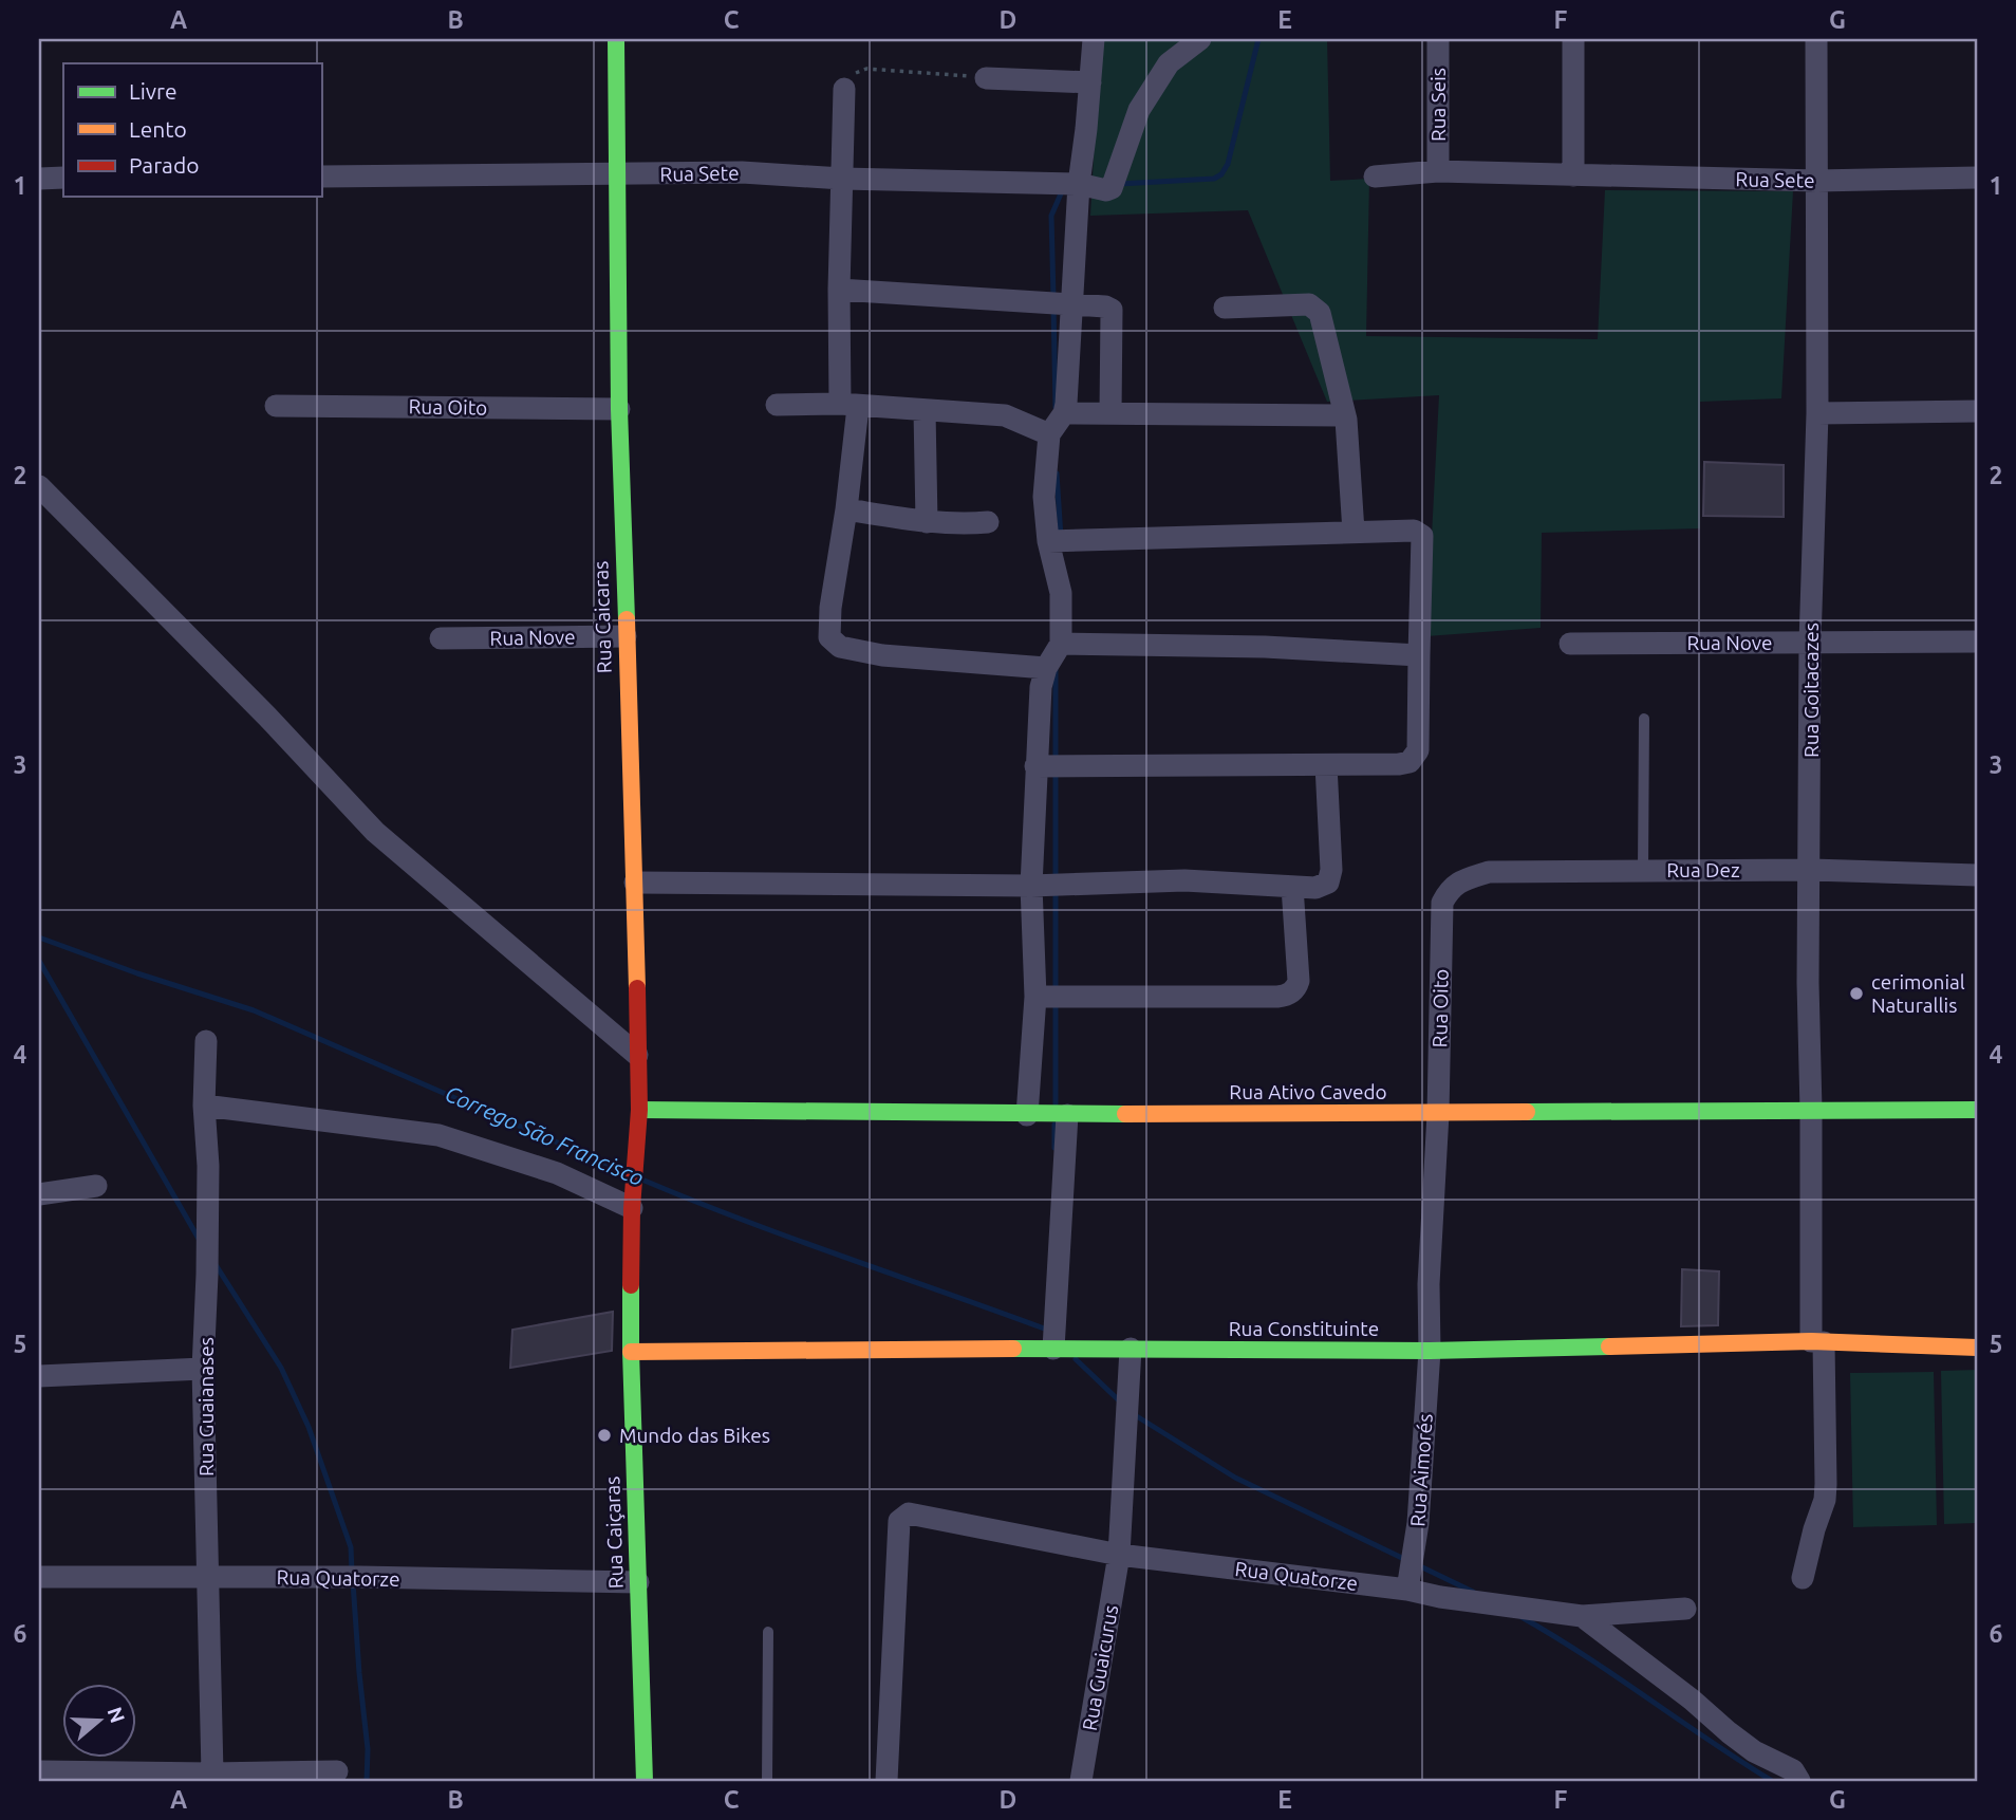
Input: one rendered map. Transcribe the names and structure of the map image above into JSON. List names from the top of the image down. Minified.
{"streets":{"street":["Rua Seis","Rua Sete","Rua Oito","Rua Caicaras","Rua Nove","Rua Goitacazes","Rua Dez","Rua Ativo Cavedo","Rua Constituinte","Rua Guaianases","Rua Aimorés","Rua Caiçaras","Rua Quatorze","Rua Guaicurus"]},"crossings":[["Rua Seis","Rua Sete"],["Rua Sete","Rua Caicaras"],["Rua Sete","Rua Goitacazes"],["Rua Oito","Rua Caicaras"],["Rua Oito","Rua Dez"],["Rua Oito","Rua Ativo Cavedo"],["Rua Oito","Rua Constituinte"],["Rua Oito","Rua Aimorés"],["Rua Caicaras","Rua Nove"],["Rua Caicaras","Rua Ativo Cavedo"],["Rua Caicaras","Rua Caiçaras"],["Rua Nove","Rua Goitacazes"],["Rua Goitacazes","Rua Dez"],["Rua Goitacazes","Rua Ativo Cavedo"],["Rua Goitacazes","Rua Constituinte"],["Rua Constituinte","Rua Aimorés"],["Rua Constituinte","Rua Caiçaras"],["Rua Constituinte","Rua Guaicurus"],["Rua Guaianases","Rua Quatorze"],["Rua Aimorés","Rua Quatorze"],["Rua Caiçaras","Rua Quatorze"],["Rua Quatorze","Rua Guaicurus"]],"water":["Corrego São Francisco"],"places":["cerimonial Naturallis","Mundo das Bikes"],"legend":["Livre","Lento","Parado"],"north":"right","grid":{"columns":["A","B","C","D","E","F","G"],"rows":["1","2","3","4","5","6"]}}
